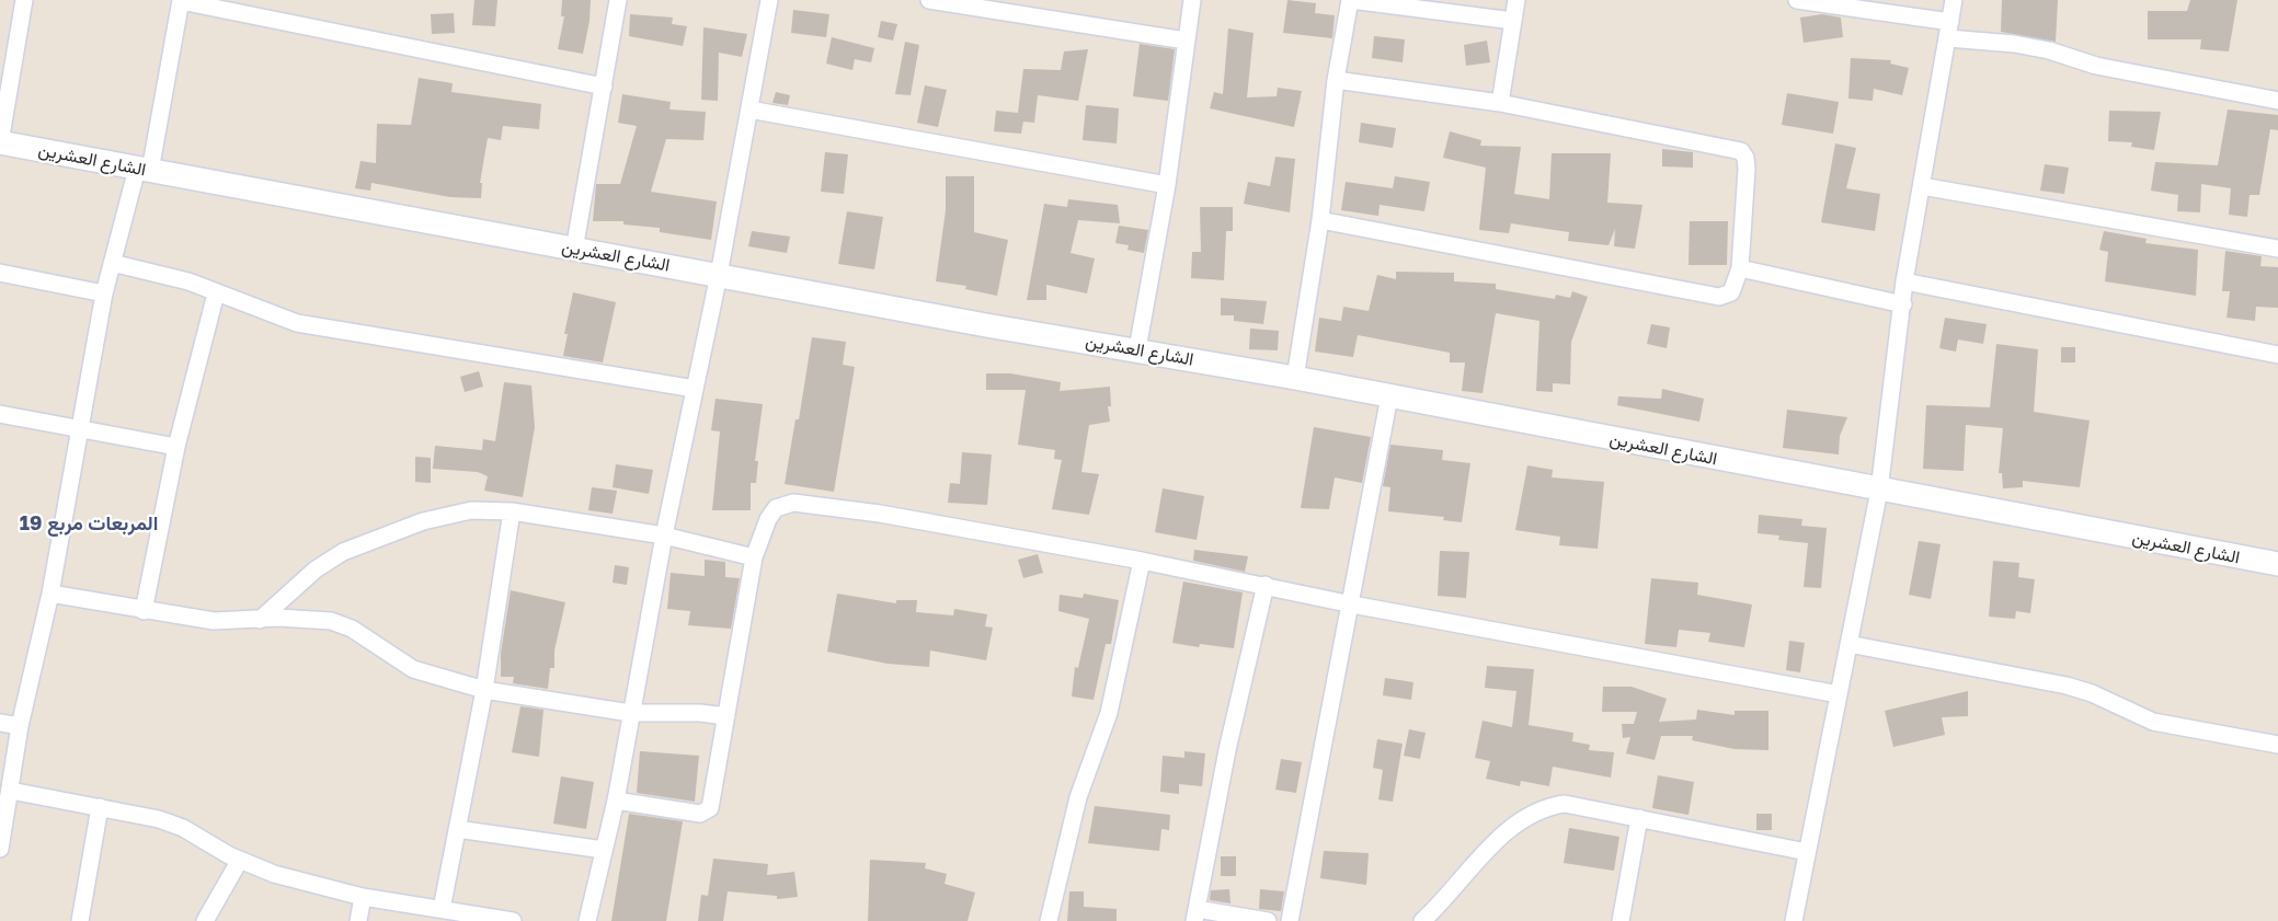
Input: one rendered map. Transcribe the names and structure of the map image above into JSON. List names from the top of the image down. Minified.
{"streets":{"street":["الشارع العشرين"]},"districts":["المربعات مربع 19"]}
